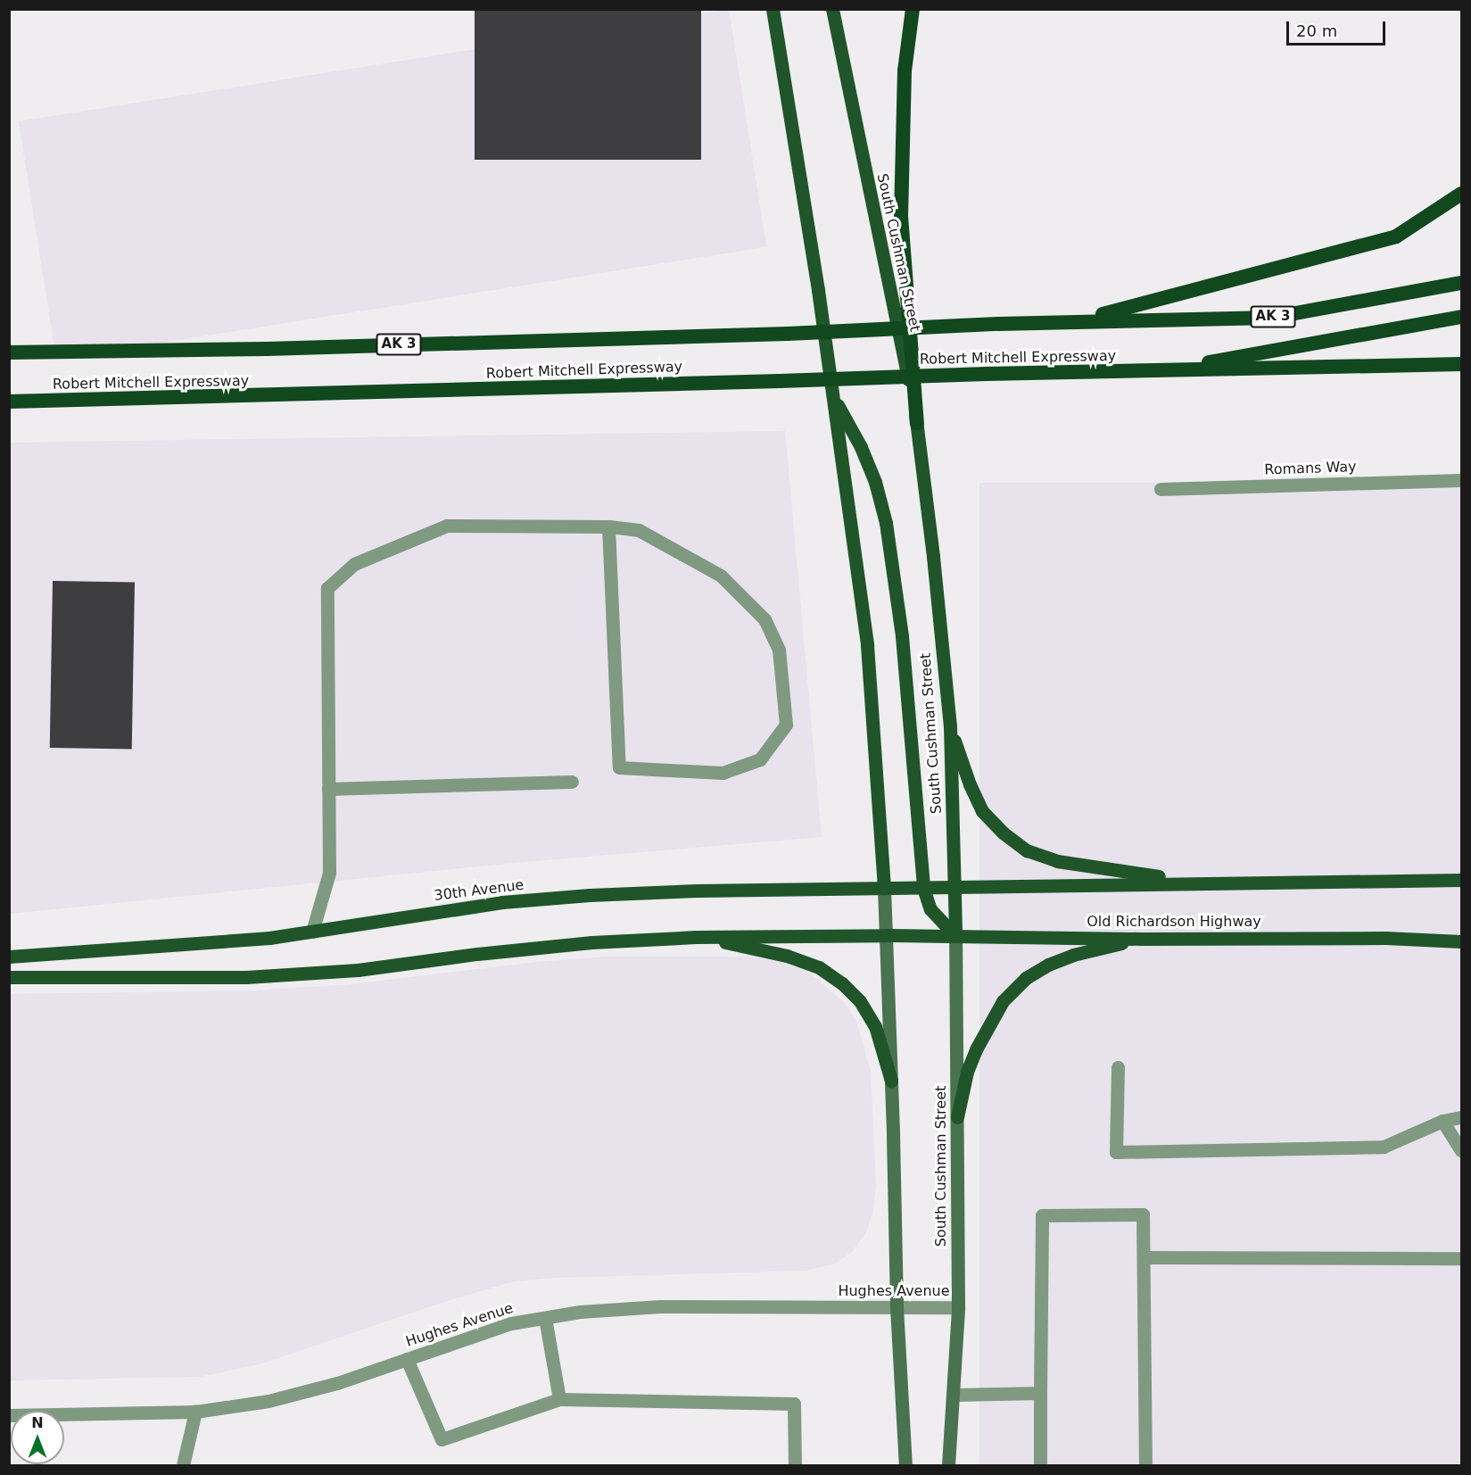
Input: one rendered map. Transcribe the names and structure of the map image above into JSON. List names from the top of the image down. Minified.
{"streets":{"highway":["AK 3","Robert Mitchell Expressway"],"main road":["South Cushman Street","30th Avenue","Old Richardson Highway"],"street":["Romans Way","Hughes Avenue"]},"crossings":[["South Cushman Street","30th Avenue"],["South Cushman Street","Old Richardson Highway"],["South Cushman Street","Hughes Avenue"],["AK 3","Robert Mitchell Expressway"]],"scale_bar":"20 m","north":"top"}
